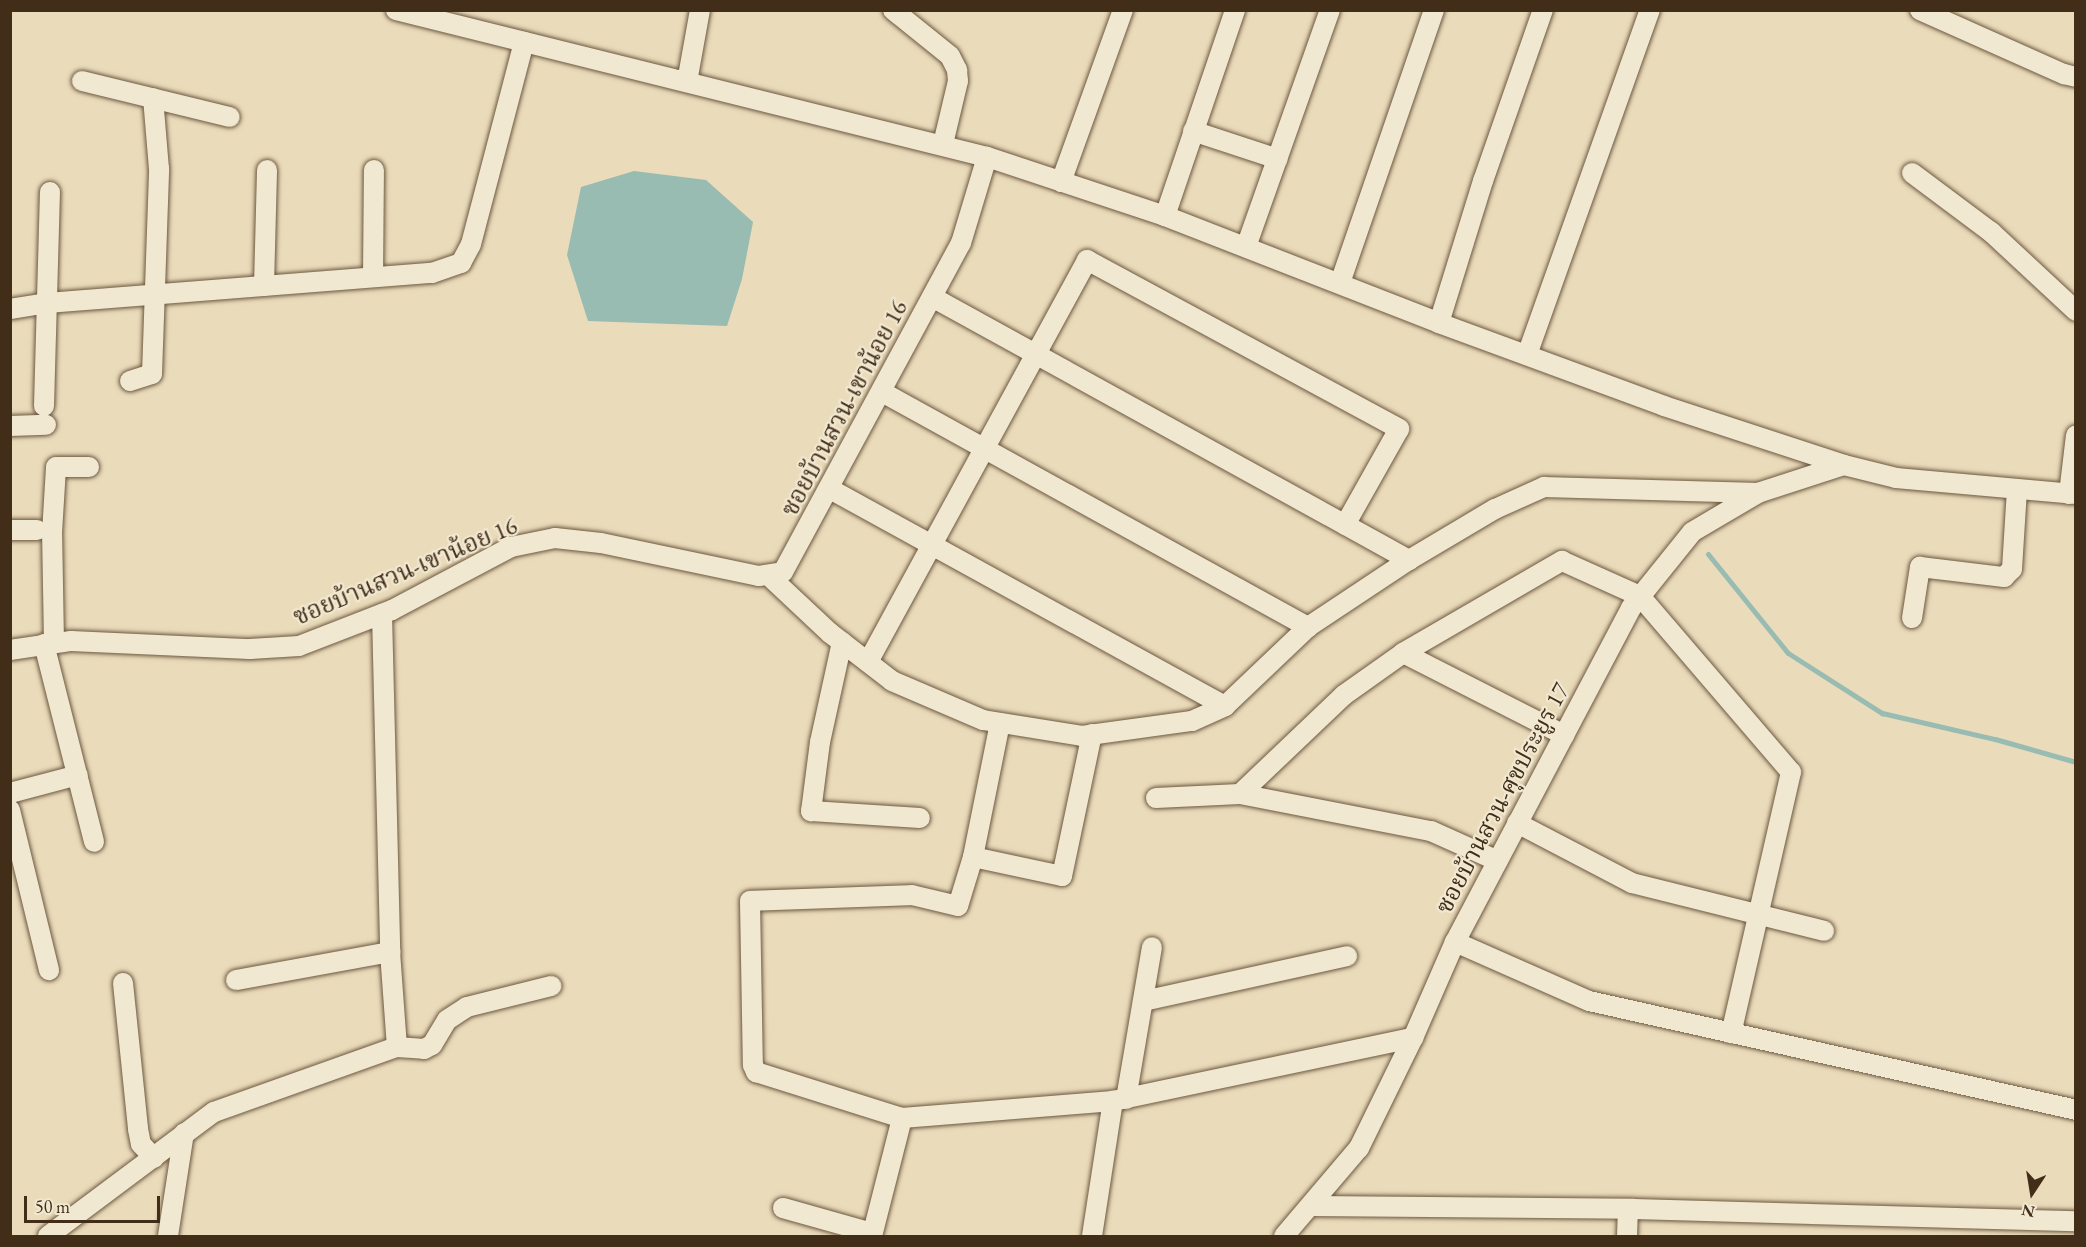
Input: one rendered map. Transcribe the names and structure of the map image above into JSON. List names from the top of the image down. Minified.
{"streets":{"street":["ซอยบ้านสวน-เขาน้อย 16","ซอยบ้านสวน-ศุขประยูร 17"]},"scale_bar":"50 m","north":"bottom"}
